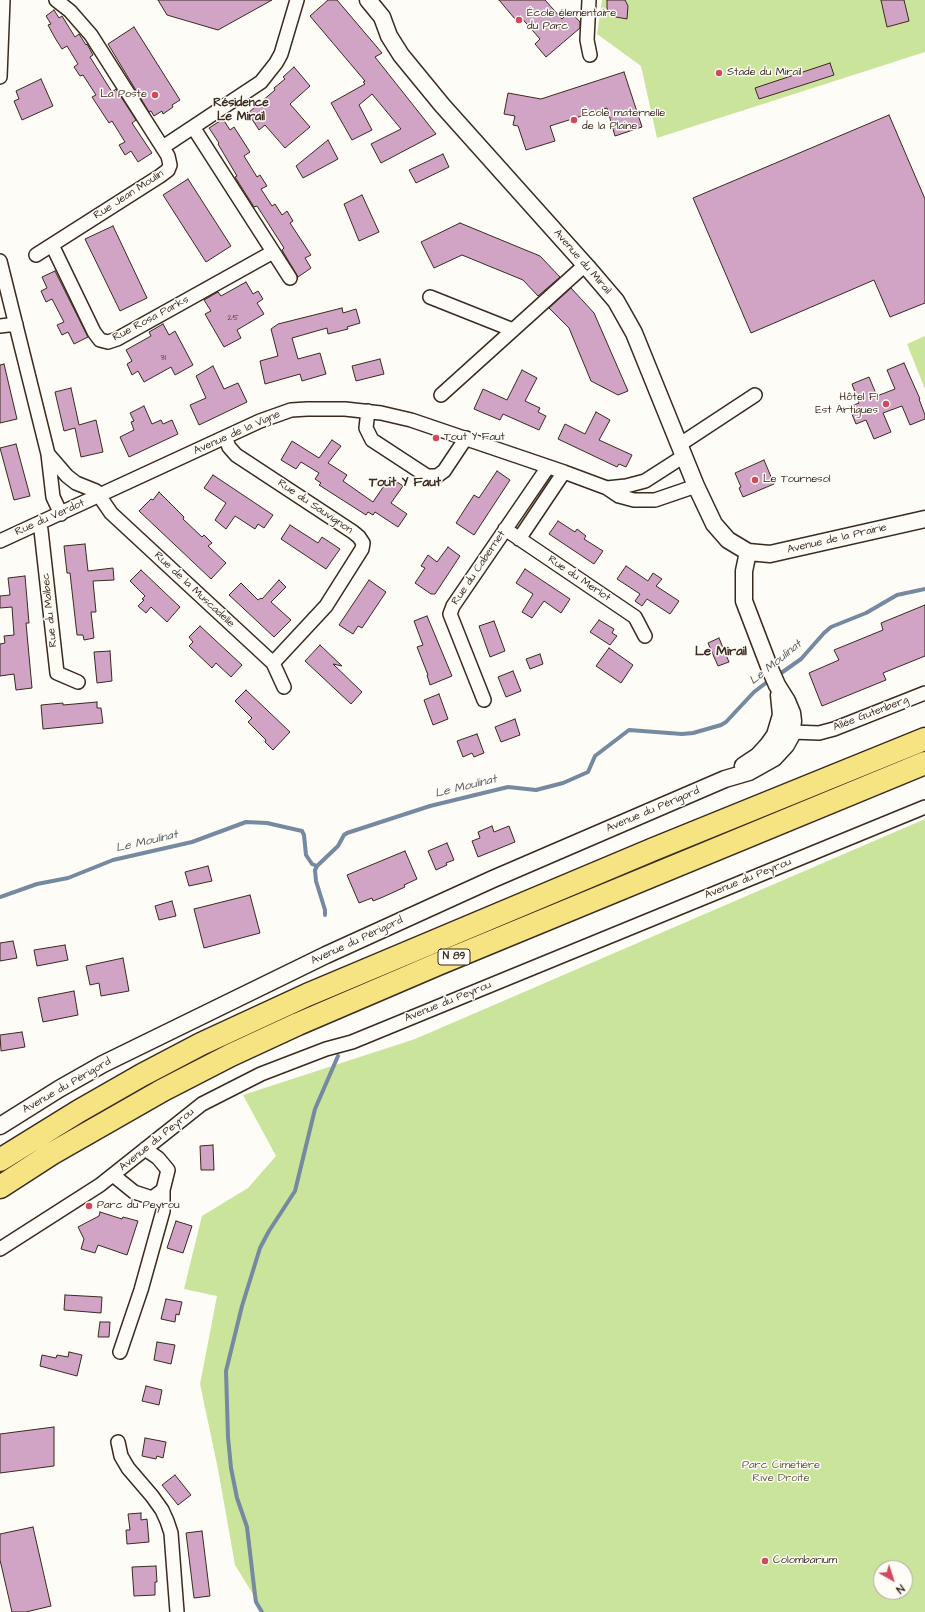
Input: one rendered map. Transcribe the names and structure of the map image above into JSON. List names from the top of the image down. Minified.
{"streets":{"highway":["N 89"],"street":["Rue Jean Moulin","Avenue du Mirail","Rue Rosa Parks","Avenue de la Vigne","Rue du Sauvignon","Rue du Verdot","Avenue de la Prairie","Rue du Cabernet","Rue du Merlot","Rue de la Muscadelle","Rue du Malbec","Allée Gutenberg","Avenue du Périgord","Avenue du Peyrou"]},"crossings":[["Rue Jean Moulin","Rue Rosa Parks"],["Avenue du Mirail","Avenue de la Vigne"],["Avenue du Mirail","Avenue de la Prairie"],["Avenue du Mirail","Avenue du Périgord"],["Avenue de la Vigne","Rue du Sauvignon"],["Avenue de la Vigne","Rue du Verdot"],["Avenue de la Vigne","Rue du Cabernet"],["Avenue de la Vigne","Rue de la Muscadelle"],["Rue du Sauvignon","Rue de la Muscadelle"],["Rue du Verdot","Rue de la Muscadelle"],["Rue du Verdot","Rue du Malbec"],["Avenue de la Prairie","Avenue du Périgord"],["Rue du Cabernet","Rue du Merlot"],["Allée Gutenberg","Avenue du Périgord"]],"districts":["Résidence Le Mirail","Tout Y Faut","Le Mirail"],"water":["Le Moulinat"],"parks":["Parc Cimetière Rive Droite"],"places":["École élementaire du Parc","Stade du Mirail","La Poste","École maternelle de la Plaine","Hôtel F1 Est Artigues","Tout Y Faut","Le Tournesol","Parc du Peyrou","Colombarium"],"house_numbers":["25","31"],"north":"bottom right"}
